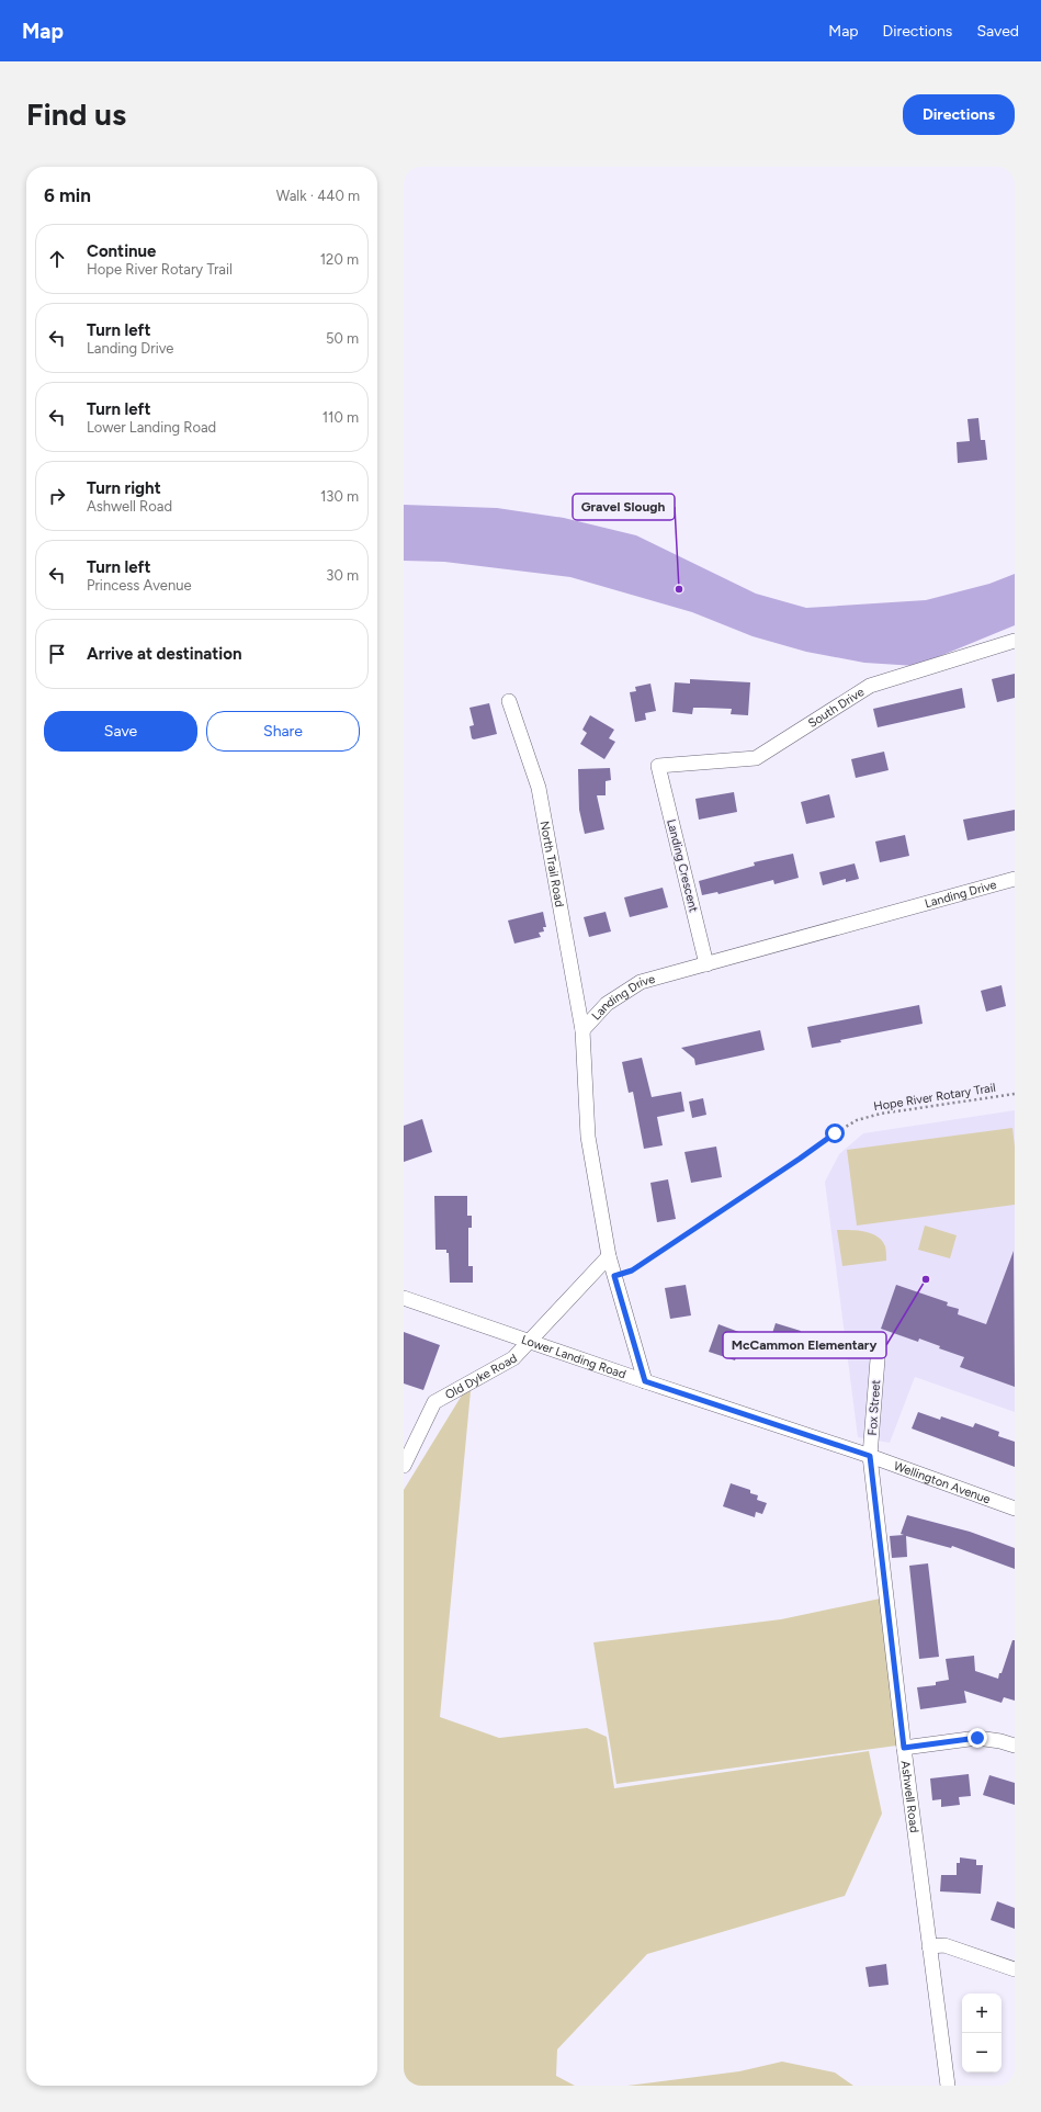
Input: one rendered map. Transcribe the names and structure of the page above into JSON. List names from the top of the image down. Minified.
{"streets":{"street":["South Drive","North Trail Road","Landing Crescent","Landing Drive","Lower Landing Road","Old Dyke Road","Fox Street","Wellington Avenue","Ashwell Road"],"path":["Hope River Rotary Trail"]},"crossings":[["South Drive","Landing Crescent"],["North Trail Road","Landing Drive"],["Landing Crescent","Landing Drive"],["Landing Drive","Hope River Rotary Trail"],["Landing Drive","Lower Landing Road"],["Landing Drive","Old Dyke Road"],["Lower Landing Road","Old Dyke Road"],["Lower Landing Road","Fox Street"],["Lower Landing Road","Wellington Avenue"],["Lower Landing Road","Ashwell Road"],["Fox Street","Wellington Avenue"],["Fox Street","Ashwell Road"],["Wellington Avenue","Ashwell Road"]],"places":["Gravel Slough","McCammon Elementary"],"page":{"header":"Map","nav":["Map","Directions","Saved"],"buttons":["Directions",["Save","Share"]],"title":"Find us","heading":["6 min","Walk · 440 m"],"list":[["Continue","Hope River Rotary Trail","120 m"],["Turn left","Landing Drive","50 m"],["Turn left","Lower Landing Road","110 m"],["Turn right","Ashwell Road","130 m"],["Turn left","Princess Avenue","30 m"],"Arrive at destination"],"map_buttons":["+","−"]}}
